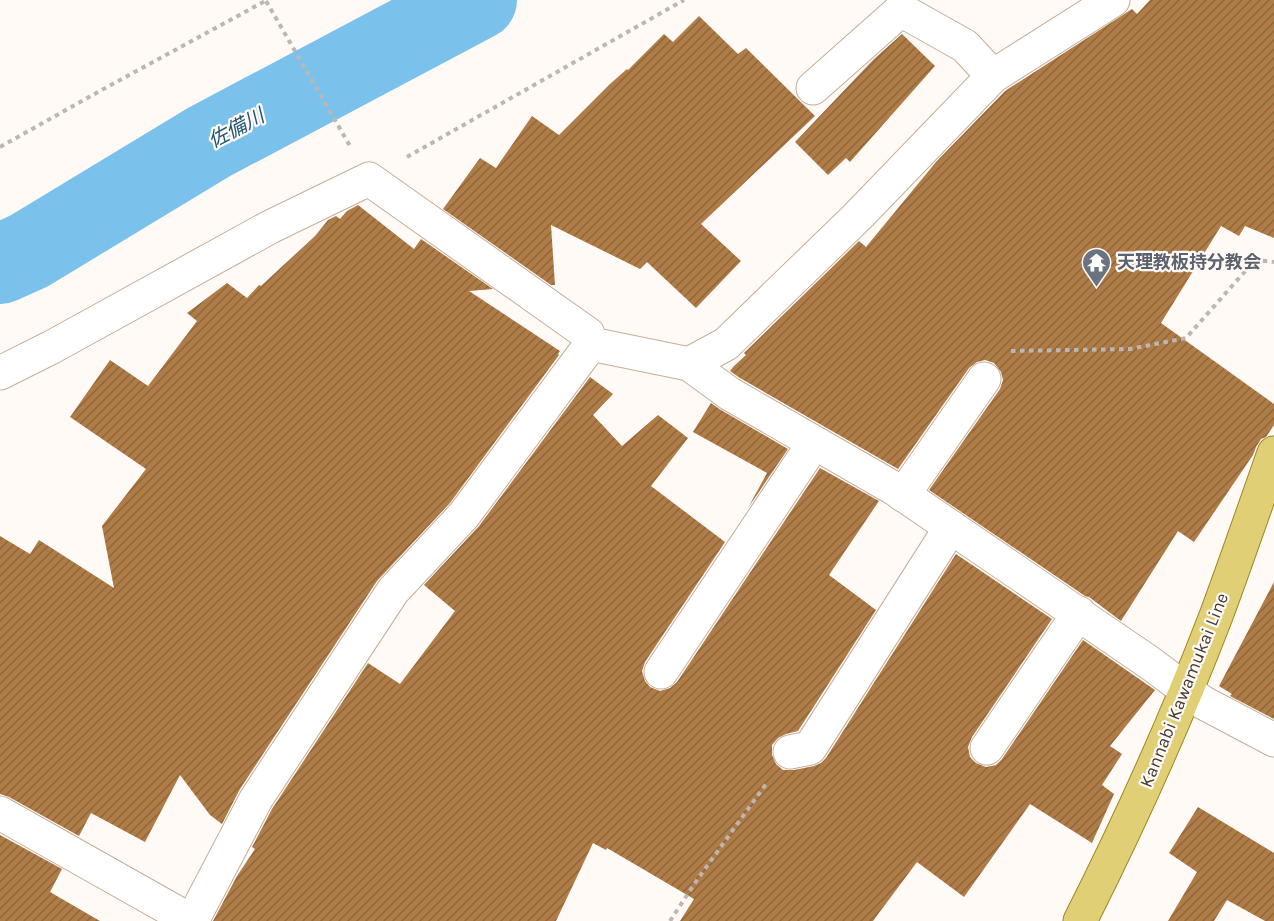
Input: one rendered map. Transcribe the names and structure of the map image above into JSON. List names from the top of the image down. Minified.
{"streets":{"main road":["Kannabi Kawamukai Line"]},"water":["佐備川"],"places":{"temple":["天理教板持分教会"]}}
